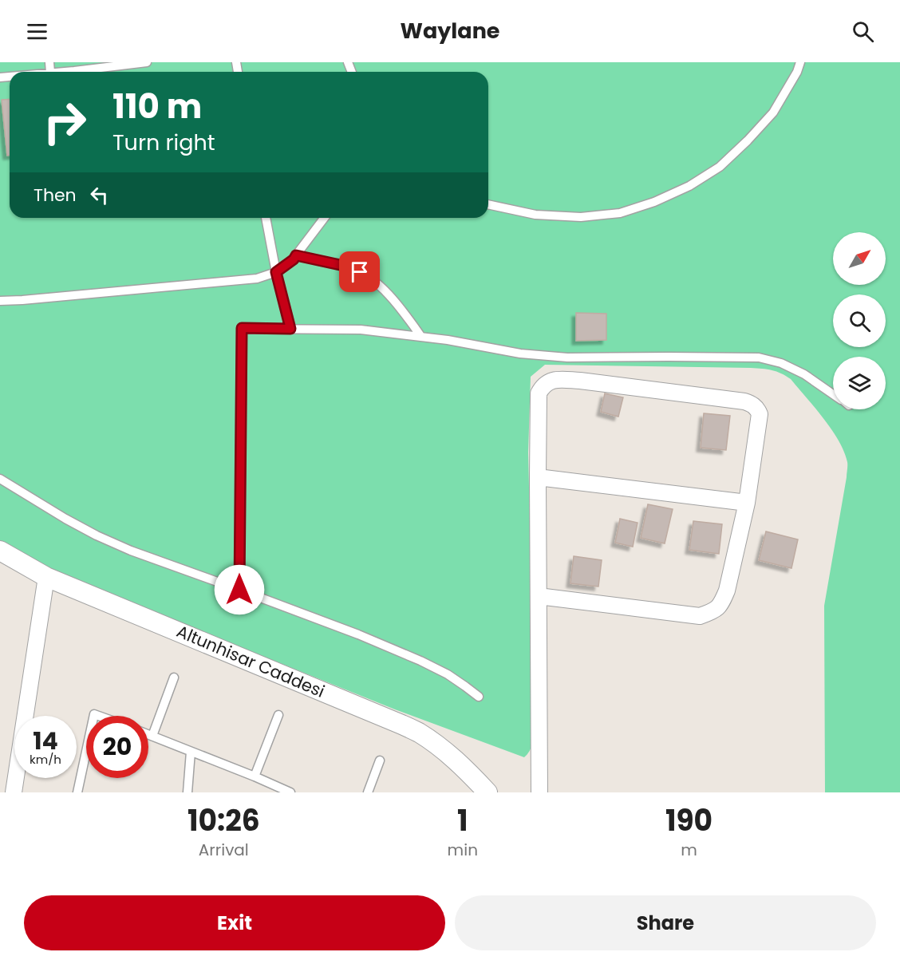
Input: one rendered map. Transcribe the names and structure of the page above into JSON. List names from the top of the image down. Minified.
{"streets":{"street":["Altunhisar Caddesi"]},"north":"top right","page":{"header":"Waylane","turn":["110 m","Turn right"],"then":"Then","speed":"14 km/h","limit":"20","eta":["10:26","Arrival","1","min","190","m"],"buttons":["Exit","Share"]}}
